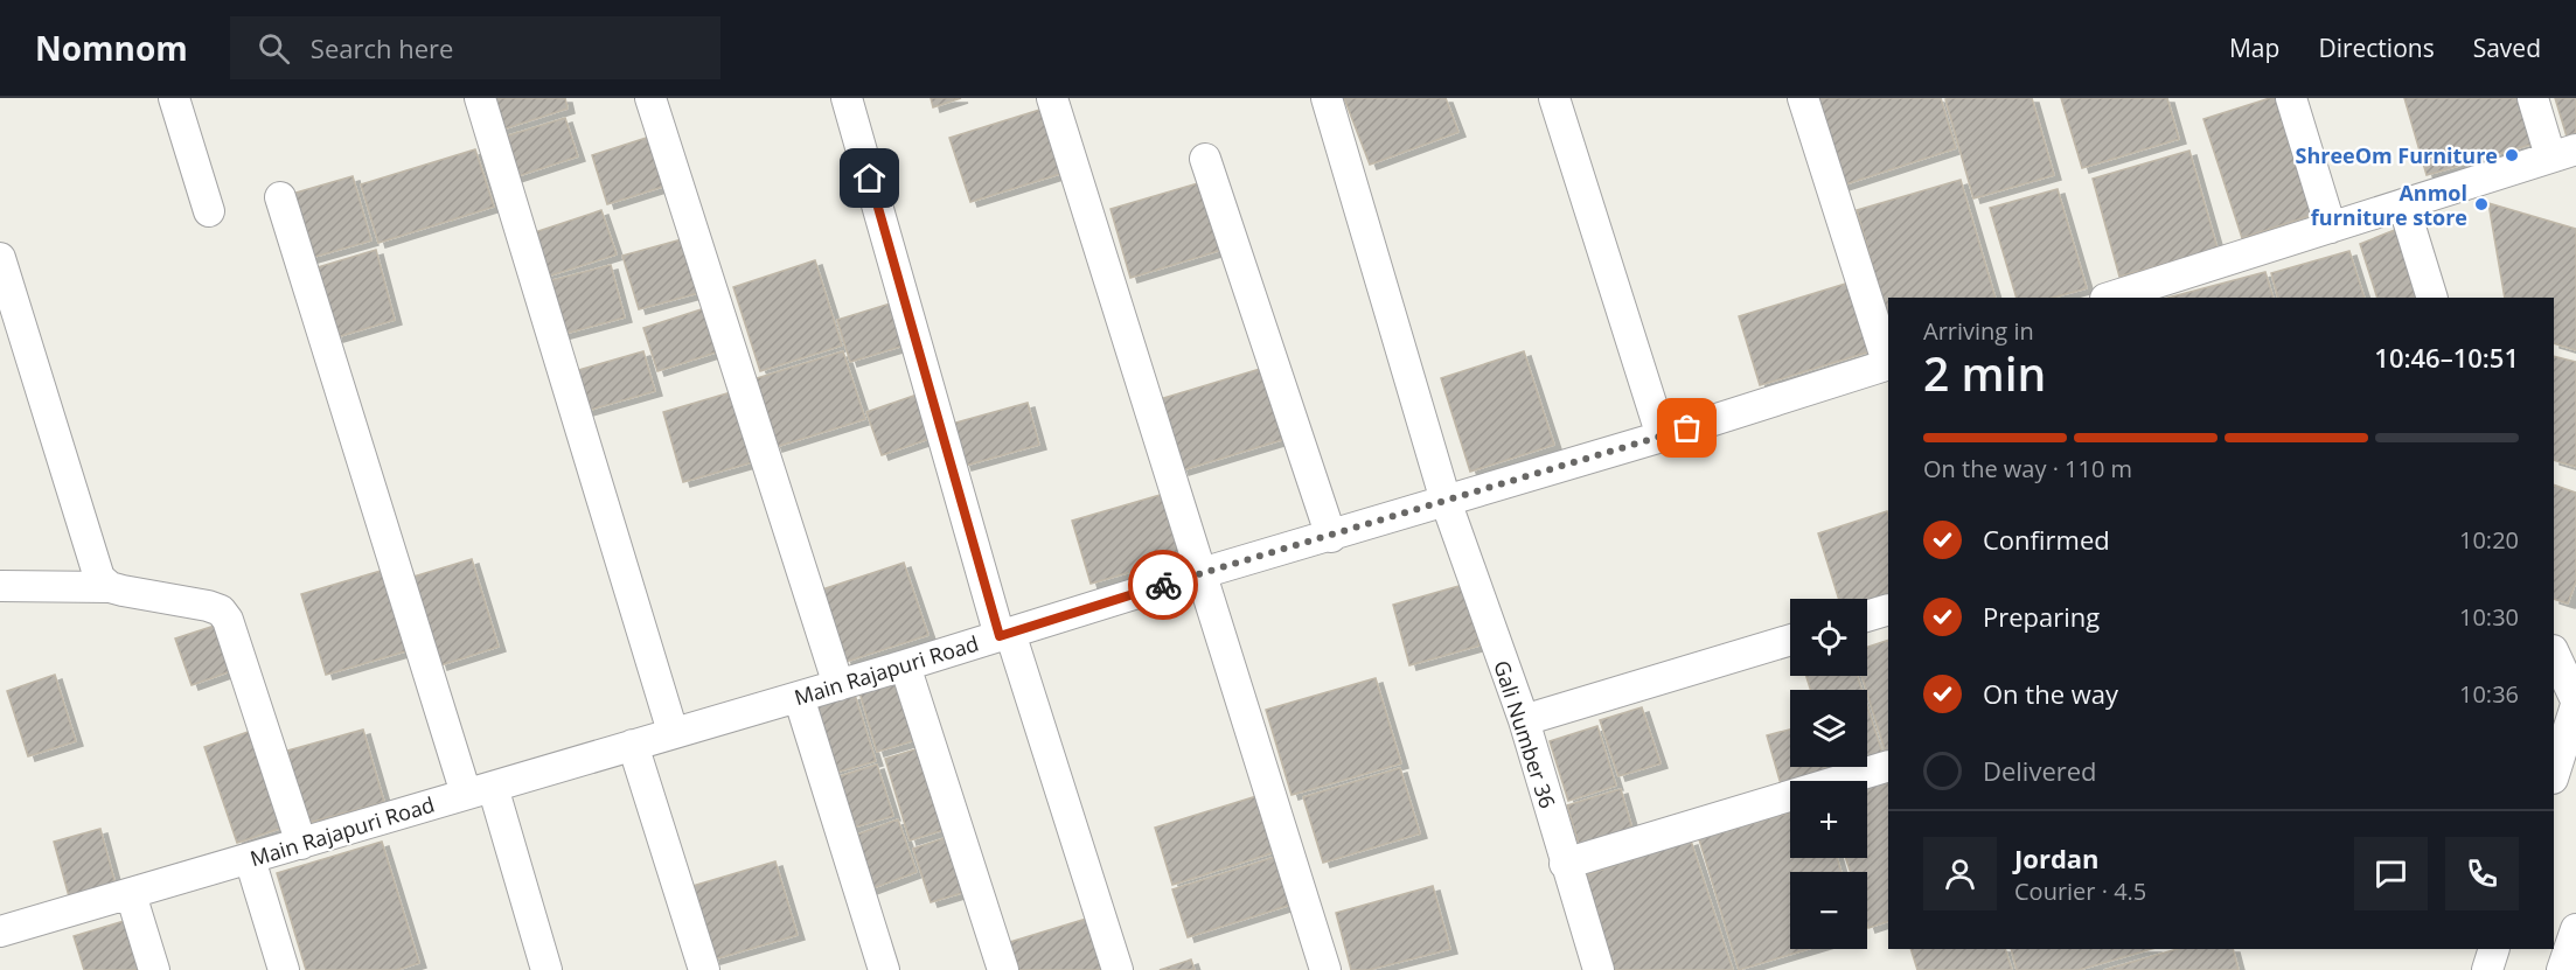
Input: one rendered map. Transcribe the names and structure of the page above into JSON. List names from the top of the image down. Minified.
{"streets":{"street":["Main Rajapuri Road","Gali Number 36"]},"crossings":[["Main Rajapuri Road","Gali Number 36"]],"places":["ShreeOm Furniture","Anmol furniture store"],"page":{"header":"Nomnom","search":"Search here","nav":["Map","Directions","Saved"],"heading":["2 min","Arriving in","10:46–10:51"],"panel":["Jordan","Courier · 4.5"],"bar":"On the way · 110 m","list":[["Confirmed","10:20"],["Preparing","10:30"],["On the way","10:36"],"Delivered"],"map_buttons":["+","−"]}}
